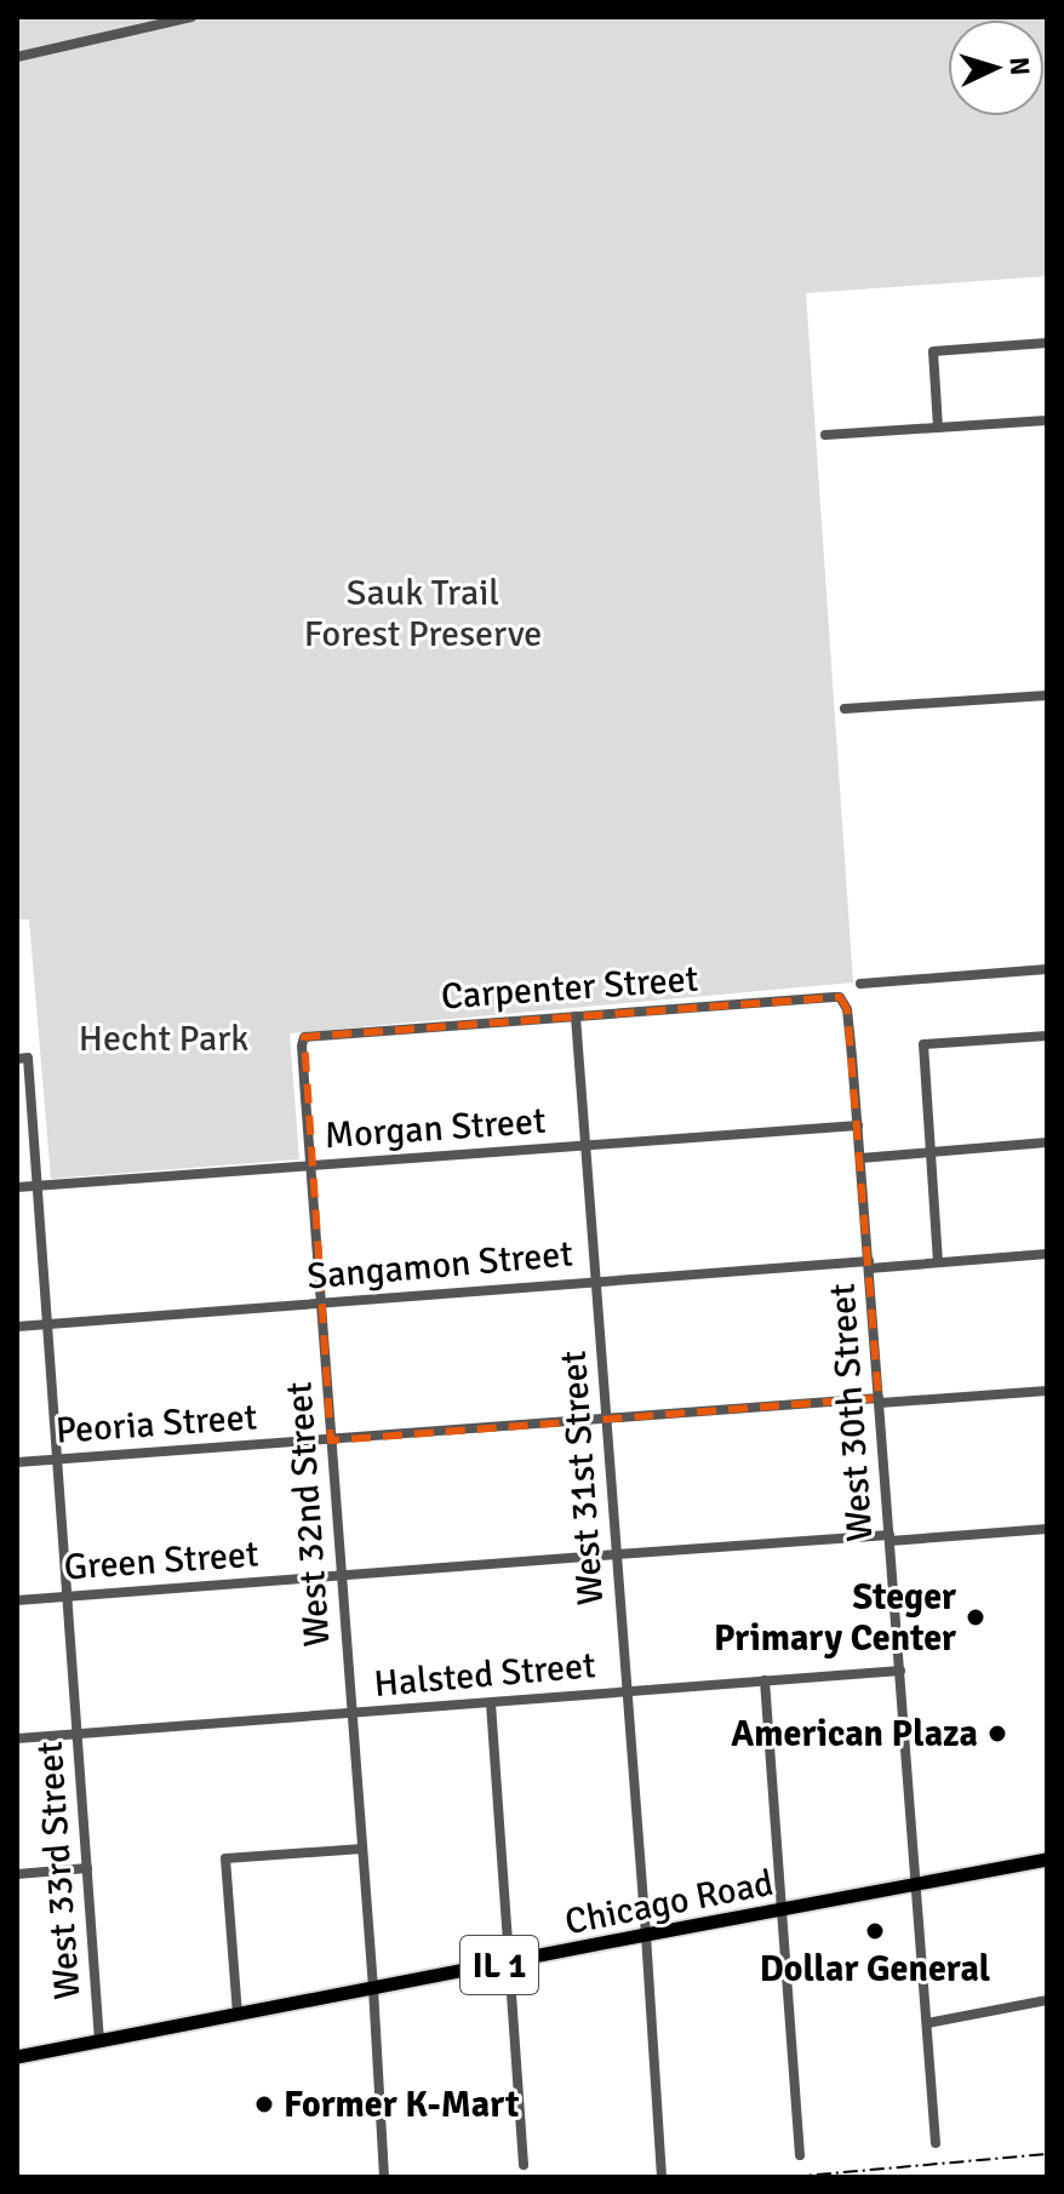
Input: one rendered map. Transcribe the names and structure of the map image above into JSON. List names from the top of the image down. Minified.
{"streets":{"main road":["Chicago Road","IL 1"],"street":["Carpenter Street","Morgan Street","Sangamon Street","West 30th Street","Peoria Street","West 31st Street","West 32nd Street","Green Street","Halsted Street","West 33rd Street"]},"crossings":[["Carpenter Street","West 30th Street"],["Carpenter Street","West 31st Street"],["Carpenter Street","West 32nd Street"],["Morgan Street","West 30th Street"],["Morgan Street","West 31st Street"],["Morgan Street","West 32nd Street"],["Morgan Street","West 33rd Street"],["Sangamon Street","West 30th Street"],["Sangamon Street","West 31st Street"],["Sangamon Street","West 32nd Street"],["Sangamon Street","West 33rd Street"],["West 30th Street","Peoria Street"],["West 30th Street","Green Street"],["West 30th Street","Halsted Street"],["West 30th Street","Chicago Road"],["Peoria Street","West 31st Street"],["Peoria Street","West 32nd Street"],["Peoria Street","West 33rd Street"],["West 31st Street","Green Street"],["West 31st Street","Halsted Street"],["West 31st Street","Chicago Road"],["West 32nd Street","Green Street"],["West 32nd Street","Halsted Street"],["West 32nd Street","Chicago Road"],["Green Street","West 33rd Street"],["Halsted Street","West 33rd Street"],["West 33rd Street","Chicago Road"]],"parks":["Sauk Trail Forest Preserve","Hecht Park"],"places":["Steger Primary Center","American Plaza","Dollar General","Former K-Mart"],"north":"right"}
